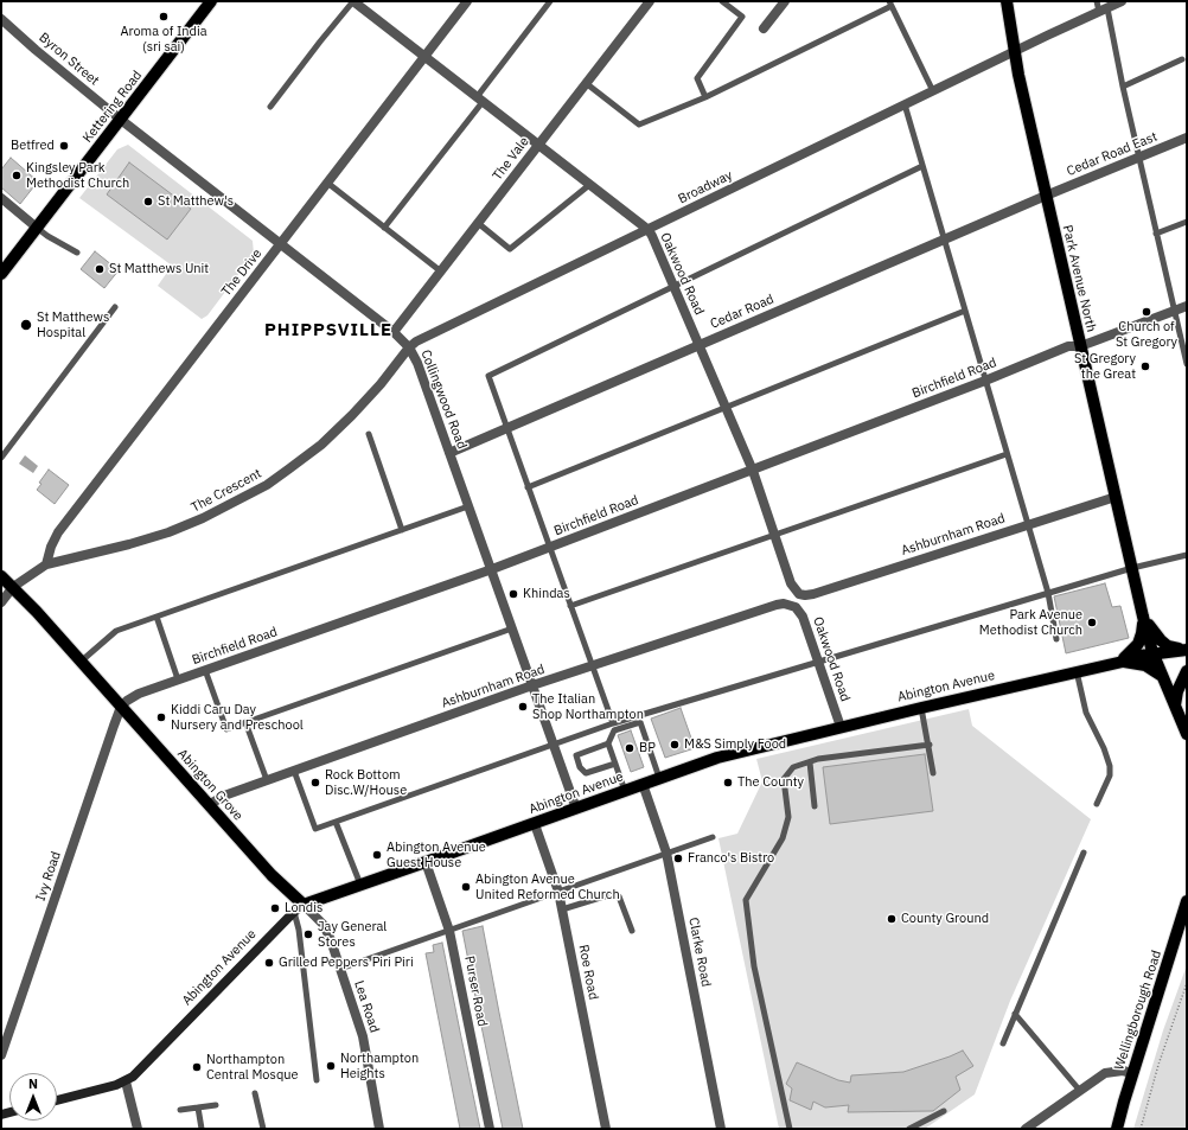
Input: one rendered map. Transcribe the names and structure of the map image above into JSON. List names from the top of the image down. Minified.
{"streets":{"main road":["Kettering Road","Park Avenue North","Abington Avenue","Abington Grove","Wellingborough Road"],"street":["Byron Street","Cedar Road East","The Vale","Broadway","The Drive","Oakwood Road","Cedar Road","Birchfield Road","Collingwood Road","The Crescent","Ashburnham Road","Ivy Road","Clarke Road","Roe Road","Purser Road","Lea Road"]},"crossings":[["Byron Street","Kettering Road"],["Byron Street","Collingwood Road"],["Kettering Road","Collingwood Road"],["Cedar Road East","Park Avenue North"],["Cedar Road East","Cedar Road"],["The Vale","Oakwood Road"],["The Vale","Collingwood Road"],["Broadway","Oakwood Road"],["Broadway","Park Avenue North"],["Broadway","Collingwood Road"],["Broadway","The Crescent"],["The Drive","Oakwood Road"],["The Drive","Collingwood Road"],["The Drive","The Crescent"],["Oakwood Road","Cedar Road"],["Oakwood Road","Birchfield Road"],["Oakwood Road","Ashburnham Road"],["Oakwood Road","Abington Avenue"],["Park Avenue North","Cedar Road"],["Park Avenue North","Birchfield Road"],["Park Avenue North","Ashburnham Road"],["Park Avenue North","Abington Avenue"],["Cedar Road","Collingwood Road"],["Birchfield Road","Collingwood Road"],["Birchfield Road","Abington Grove"],["Birchfield Road","Ivy Road"],["Collingwood Road","The Crescent"],["Collingwood Road","Ashburnham Road"],["Collingwood Road","Abington Avenue"],["The Crescent","Abington Grove"],["Ashburnham Road","Abington Grove"],["Abington Avenue","Abington Grove"],["Abington Avenue","Clarke Road"],["Abington Avenue","Roe Road"],["Abington Avenue","Purser Road"],["Abington Avenue","Lea Road"],["Abington Grove","Ivy Road"],["Abington Grove","Lea Road"]],"districts":["PHIPPSVILLE"],"places":["Aroma of India (sri sai)","Betfred","Kingsley Park Methodist Church","St Matthew's","St Matthews Unit","Church of St Gregory","St Matthews Hospital","St Gregory the Great","Khindas","Park Avenue Methodist Church","The Italian Shop Northampton","Kiddi Caru Day Nursery and Preschool","M&S Simply Food","BP","Rock Bottom Disc.W/House","The County","Abington Avenue Guest House","Franco's Bistro","Abington Avenue United Reformed Church","Londis","County Ground","Jay General Stores","Grilled Peppers Piri Piri","Northampton Heights","Northampton Central Mosque"],"north":"top"}
